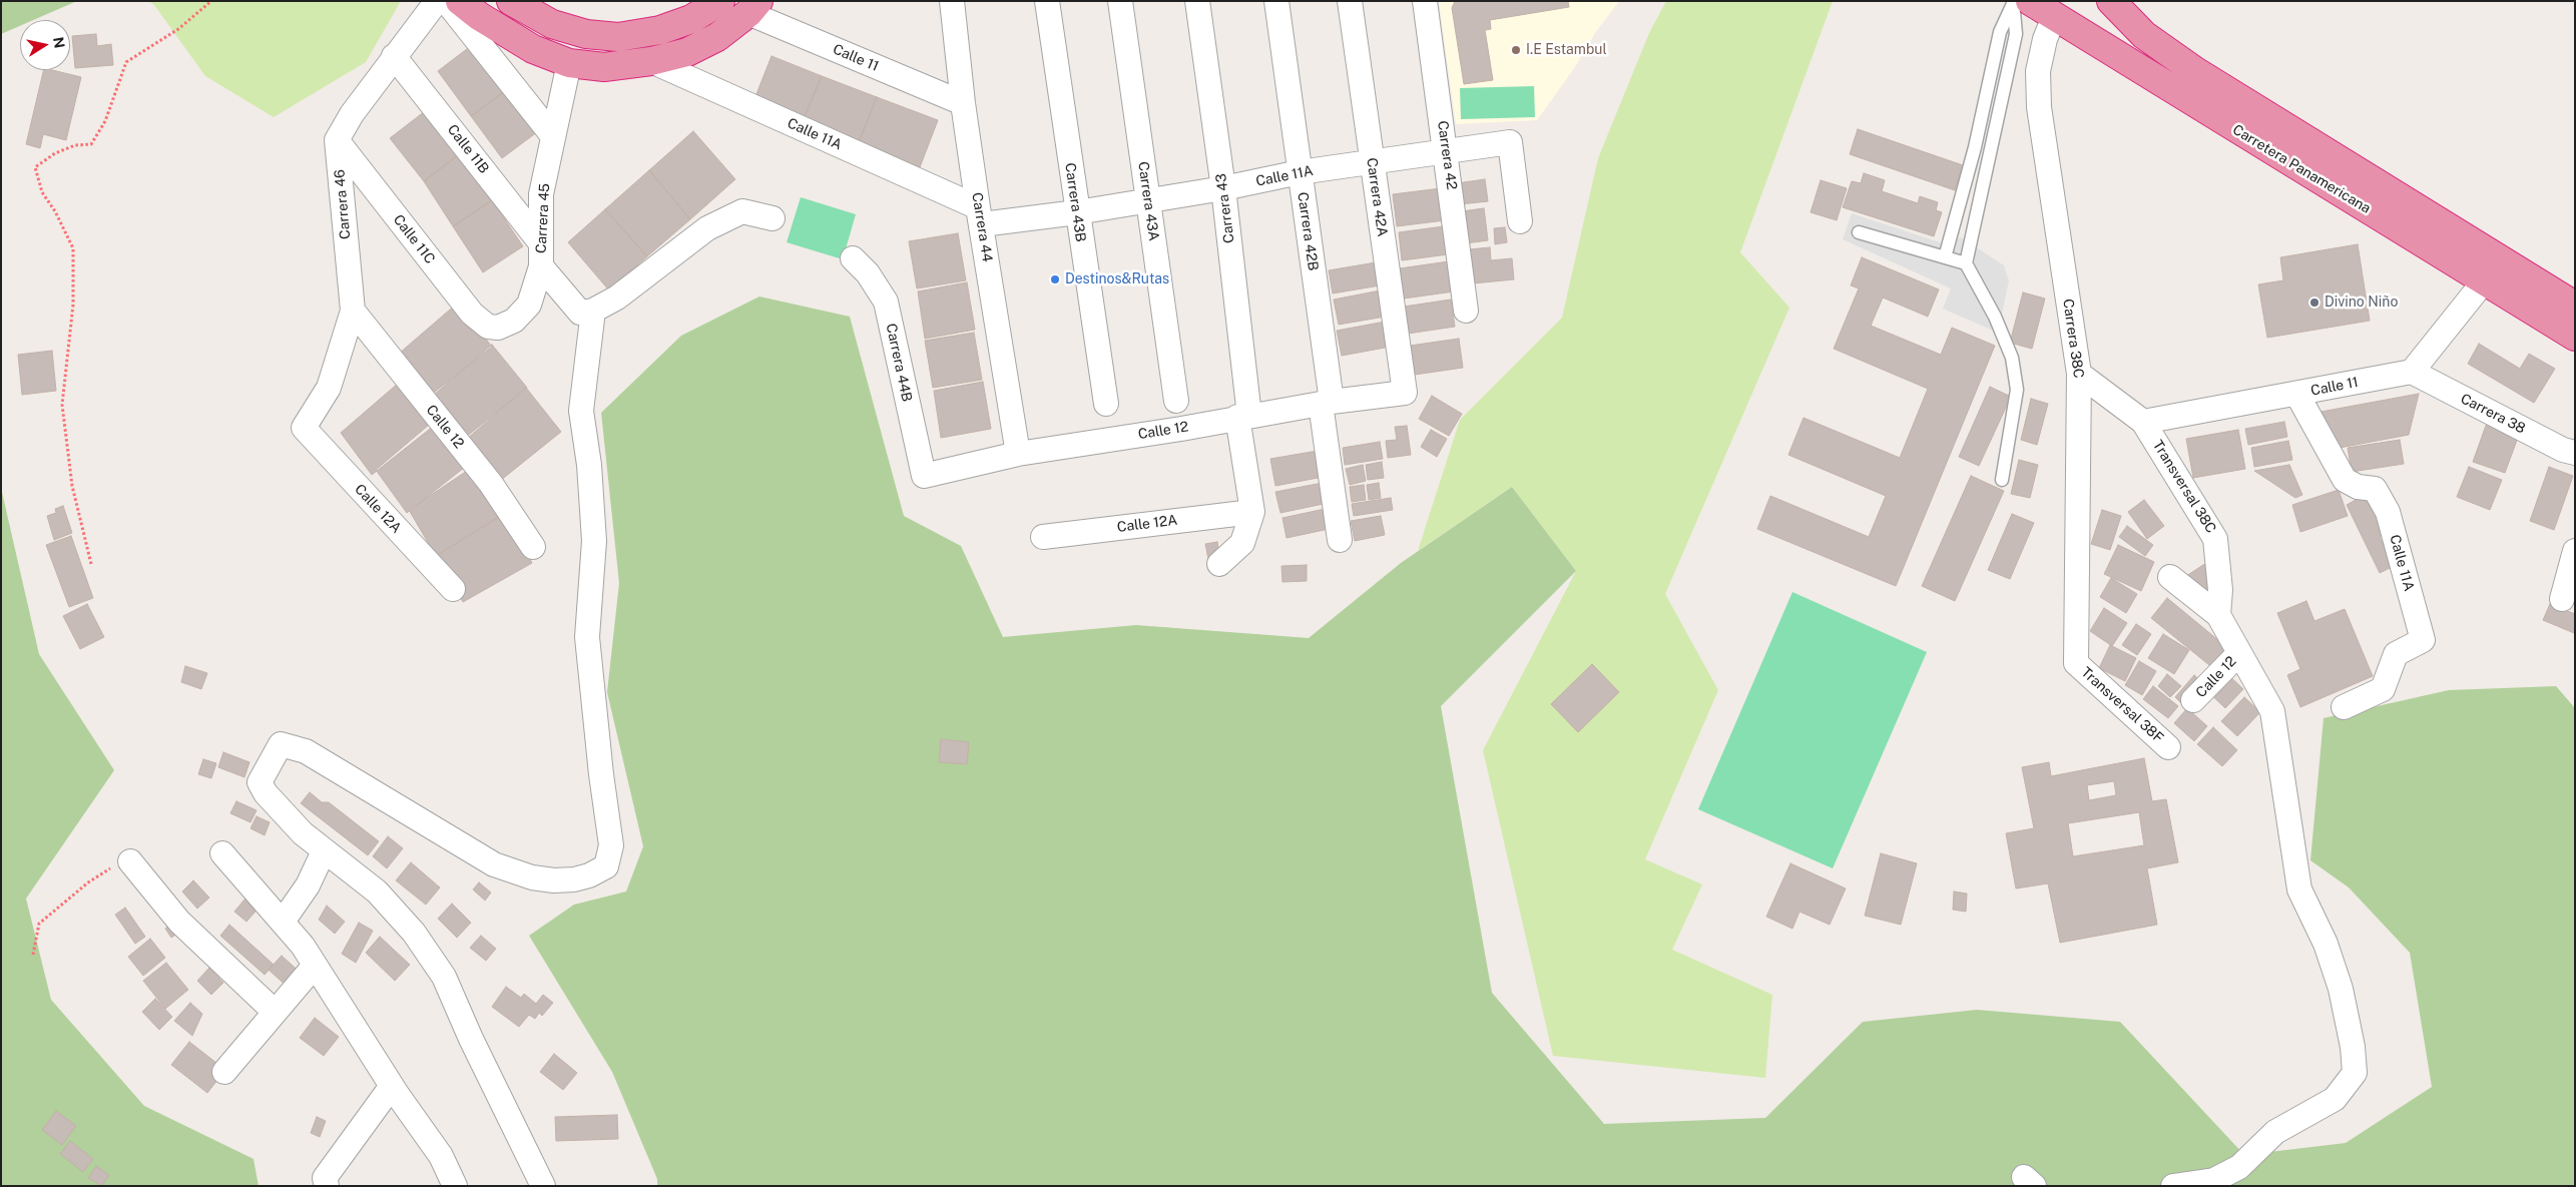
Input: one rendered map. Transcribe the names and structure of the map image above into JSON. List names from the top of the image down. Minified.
{"streets":{"highway":["Carretera Panamericana"],"street":["Calle 11","Calle 11A","Calle 11B","Carrera 42","Carrera 42A","Carrera 43A","Carrera 43B","Carrera 46","Carrera 43","Carrera 45","Carrera 44","Carrera 42B","Calle 11C","Carrera 38C","Carrera 44B","Carrera 38","Calle 12","Transversal 38C","Calle 12A","Transversal 38F"]},"crossings":[["Calle 11","Calle 11A"],["Calle 11","Carrera 44"],["Calle 11","Carrera 38"],["Calle 11","Transversal 38C"],["Calle 11A","Carrera 42"],["Calle 11A","Carrera 42A"],["Calle 11A","Carrera 43A"],["Calle 11A","Carrera 43B"],["Calle 11A","Carrera 43"],["Calle 11A","Carrera 44"],["Calle 11A","Carrera 42B"],["Calle 11B","Carrera 45"],["Carretera Panamericana","Carrera 38C"],["Carrera 42A","Calle 12"],["Carrera 46","Calle 11C"],["Carrera 46","Calle 12"],["Carrera 46","Calle 12A"],["Carrera 43","Calle 12"],["Carrera 43","Calle 12A"],["Carrera 45","Calle 11C"],["Carrera 44","Calle 12"],["Carrera 42B","Calle 12"],["Carrera 38C","Transversal 38C"],["Carrera 38C","Transversal 38F"],["Carrera 44B","Calle 12"]],"places":["I.E Estambul","Destinos&Rutas","Divino Niño"],"north":"right"}
